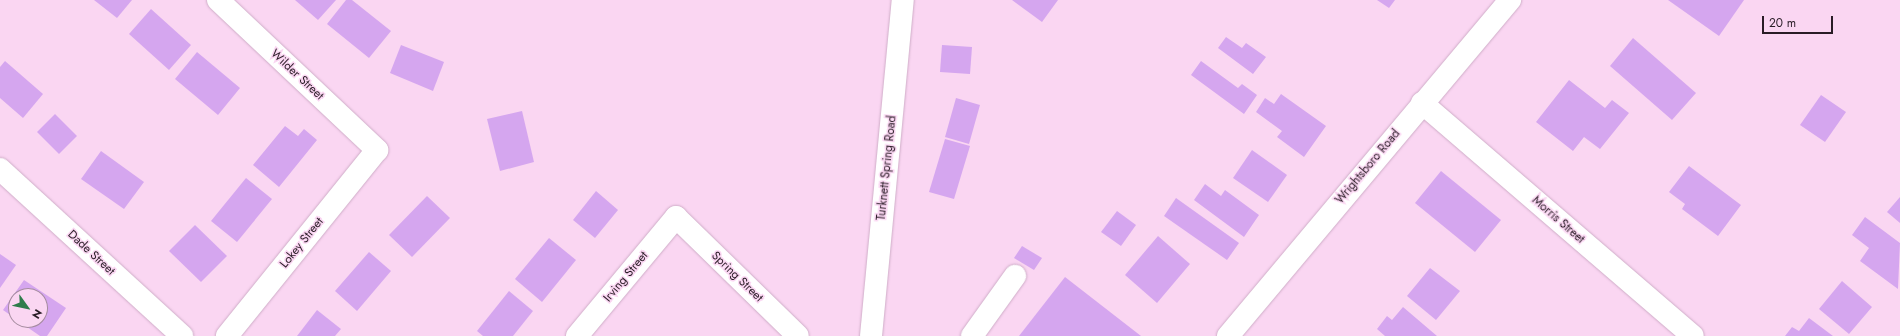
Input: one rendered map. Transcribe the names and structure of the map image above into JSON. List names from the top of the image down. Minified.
{"streets":{"street":["Wilder Street","Wrightsboro Road","Turknett Spring Road","Morris Street","Lokey Street","Dade Street","Irving Street","Spring Street"]},"crossings":[["Wilder Street","Lokey Street"],["Wrightsboro Road","Morris Street"],["Irving Street","Spring Street"]],"scale_bar":"20 m","north":"bottom right"}
